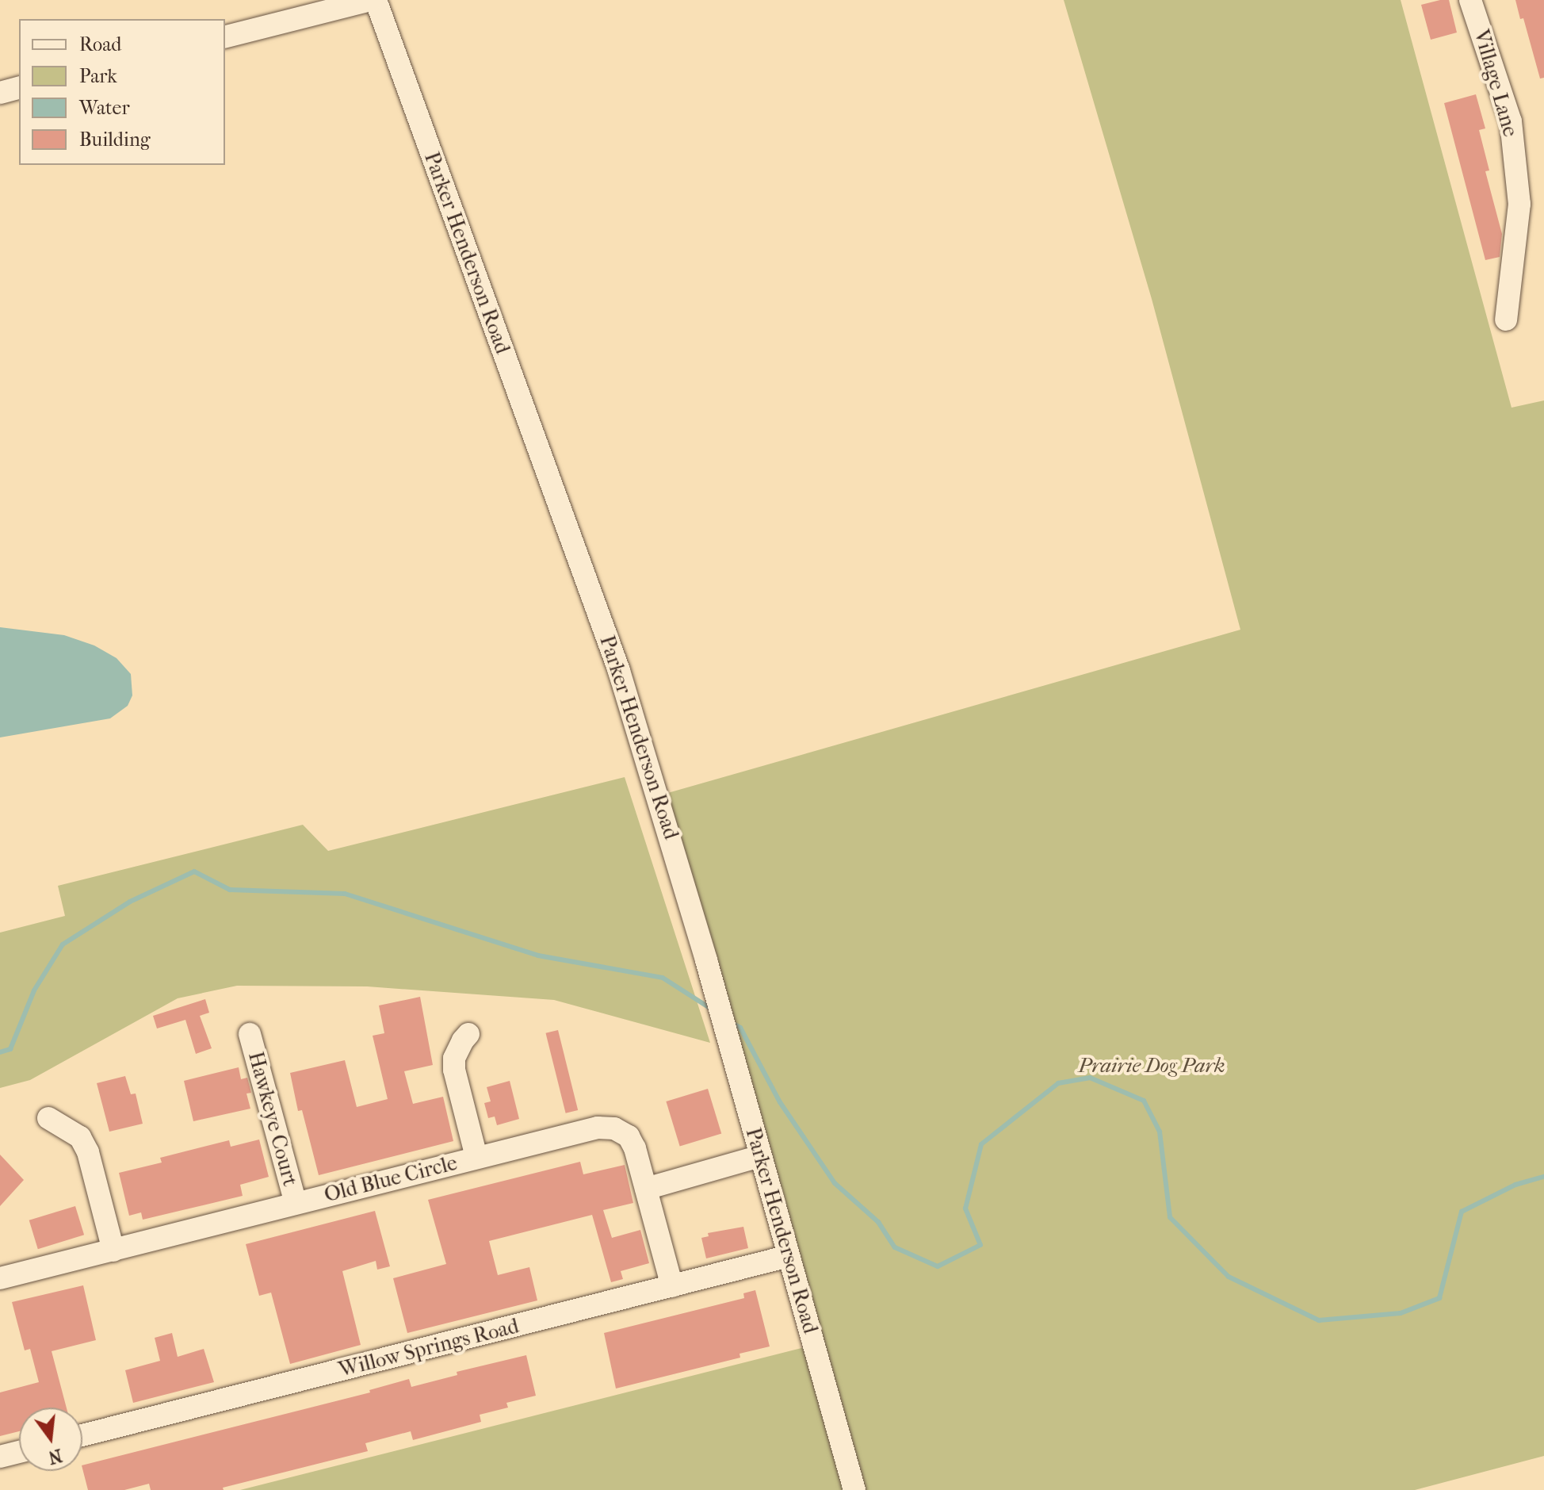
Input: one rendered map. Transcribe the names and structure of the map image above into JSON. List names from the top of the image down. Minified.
{"streets":{"street":["Village Lane","Parker Henderson Road","Hawkeye Court","Old Blue Circle","Willow Springs Road"]},"crossings":[["Parker Henderson Road","Willow Springs Road"],["Hawkeye Court","Old Blue Circle"],["Old Blue Circle","Willow Springs Road"]],"parks":["Prairie Dog Park"],"legend":["Road","Park","Water","Building"],"north":"bottom"}
